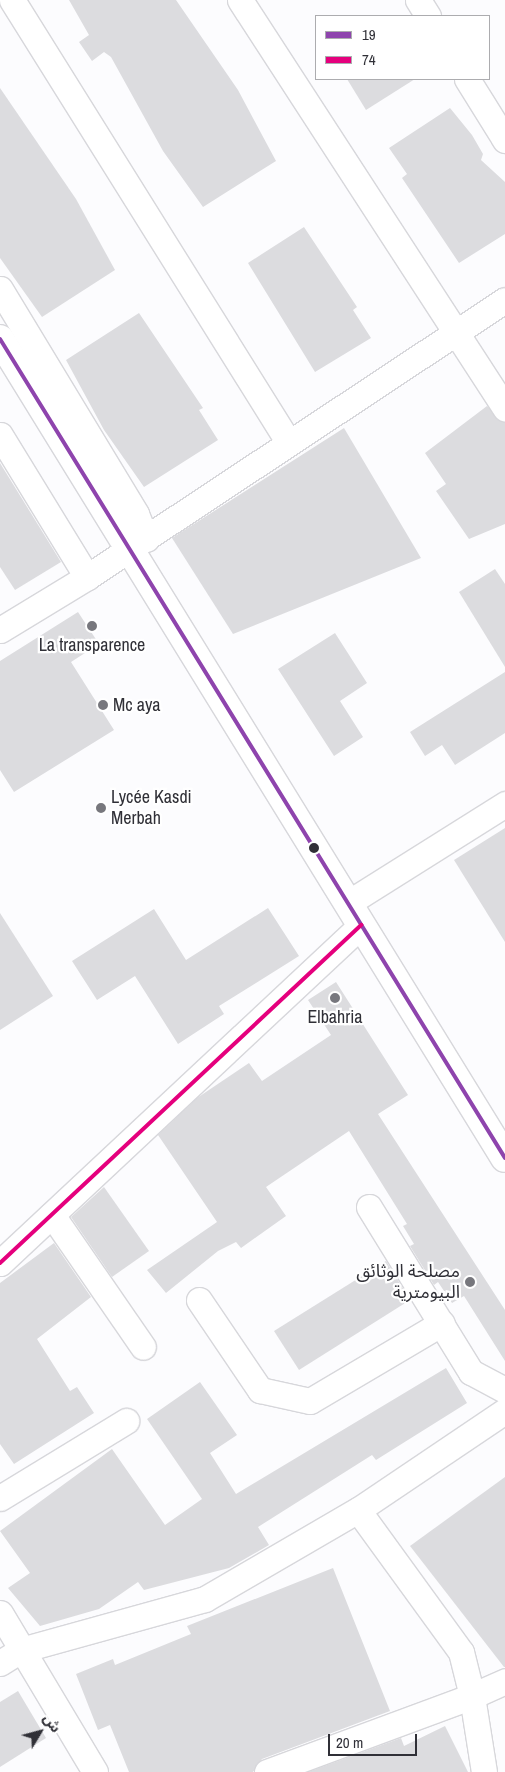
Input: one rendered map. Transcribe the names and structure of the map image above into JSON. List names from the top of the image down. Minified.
{"places":["La transparence","Mc aya","Lycée Kasdi Merbah","Elbahria","مصلحة الوثائق البيومترية"],"lines":["transit line 19","transit line 74"],"legend":["19","74"],"scale_bar":"20 m","north":"top right"}
